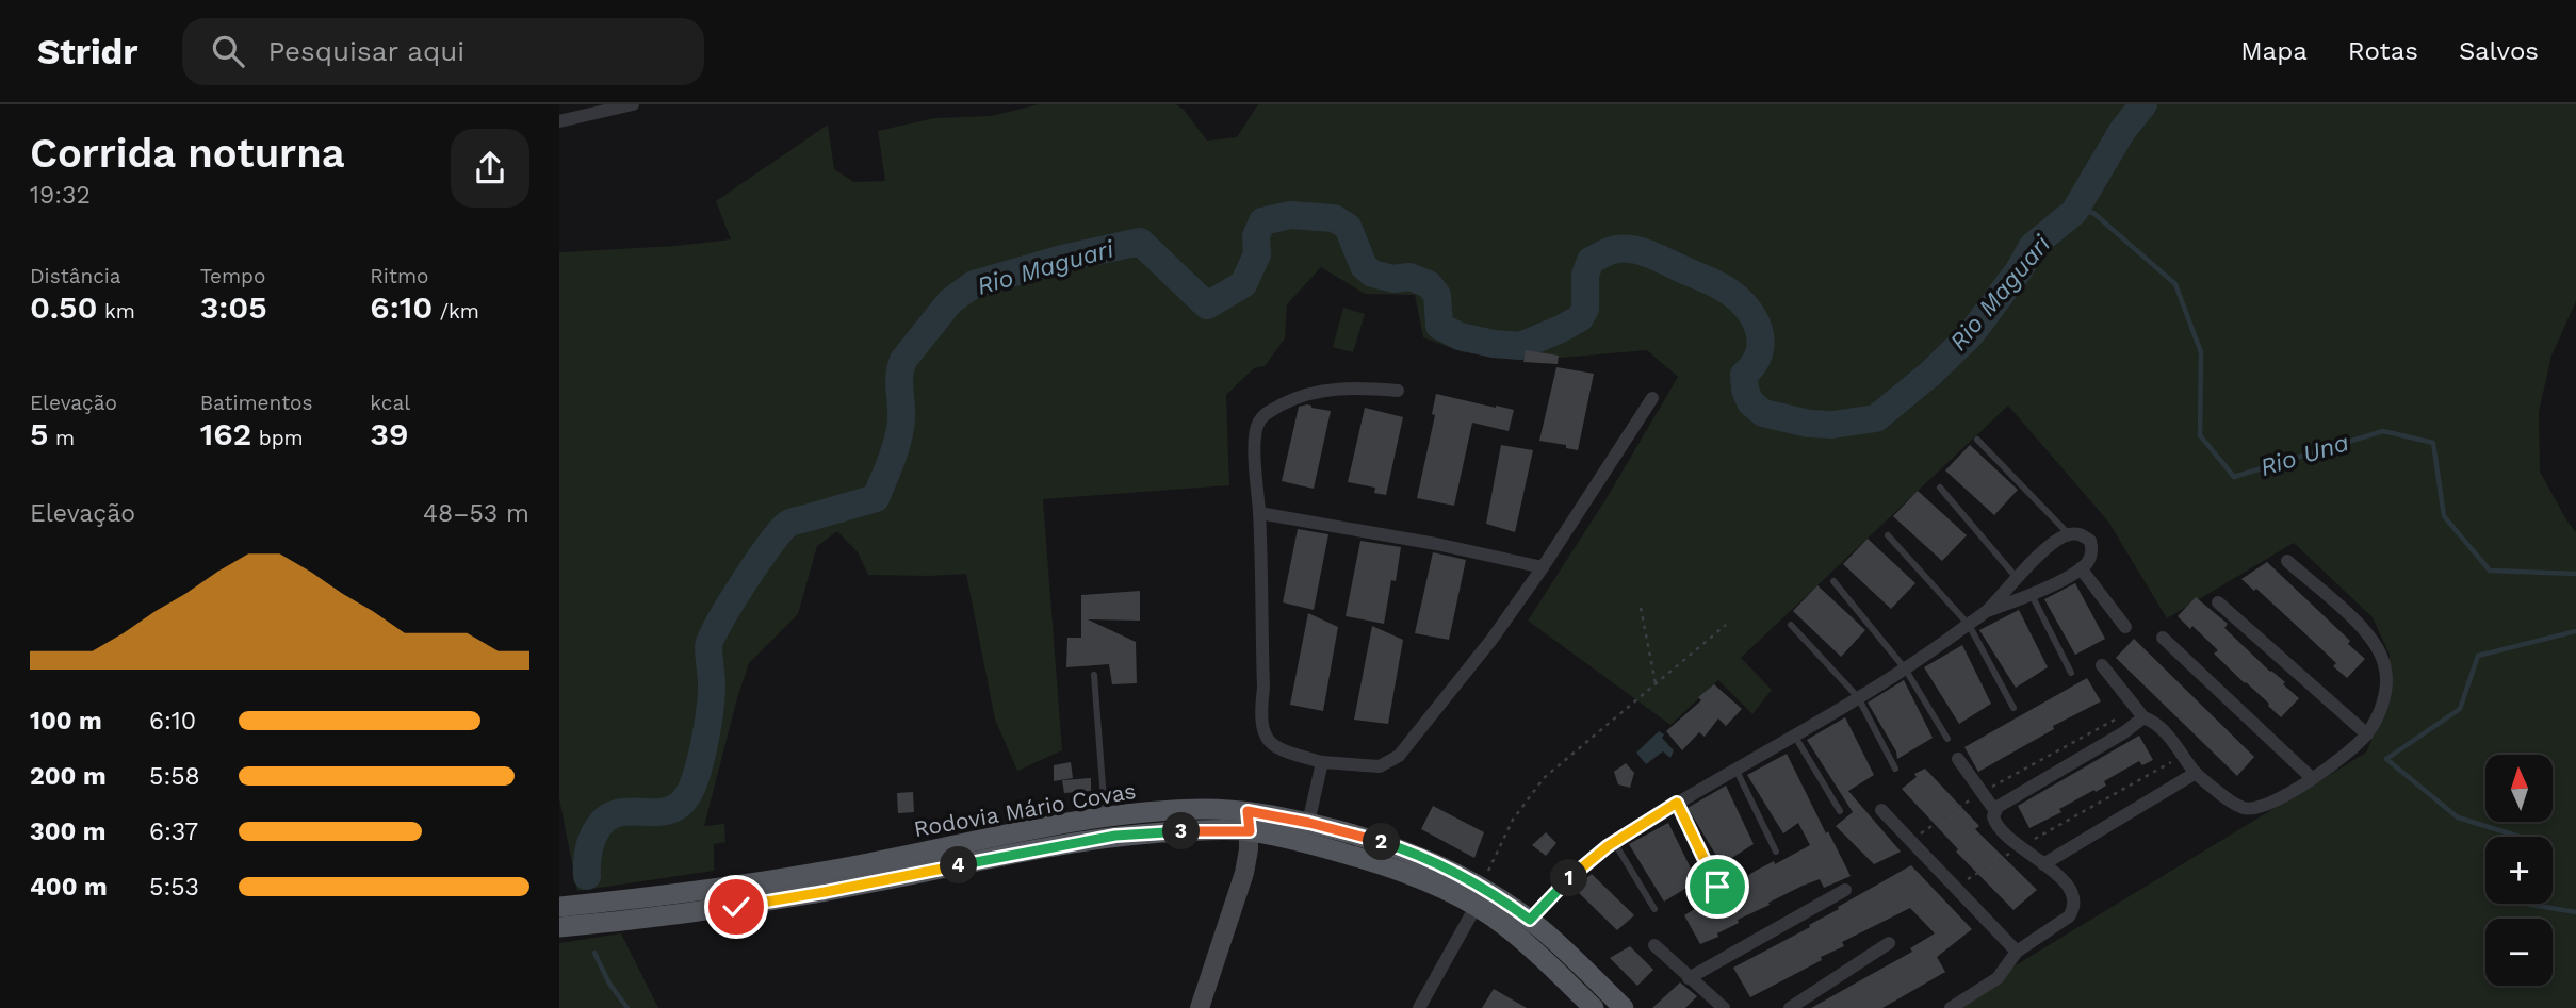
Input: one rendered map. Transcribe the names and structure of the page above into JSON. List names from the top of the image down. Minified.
{"streets":{"main road":["Rodovia Mário Covas"]},"water":["Rio Maguari","Rio Una"],"north":"top","page":{"header":"Stridr","search":"Pesquisar aqui","nav":["Mapa","Rotas","Salvos"],"heading":["Corrida noturna","19:32"],"stats":[["Distância","0.50 km"],["Tempo","3:05"],["Ritmo","6:10 /km"],["Elevação","5 m"],["Batimentos","162 bpm"],["kcal","39"]],"chart":["Elevação","48–53 m"],"list":[{"name":"100 m","note":"6:10"},{"name":"200 m","note":"5:58"},{"name":"300 m","note":"6:37"},{"name":"400 m","note":"5:53"}],"map_buttons":["+","−"],"pins":["3","2","4","1"]}}
